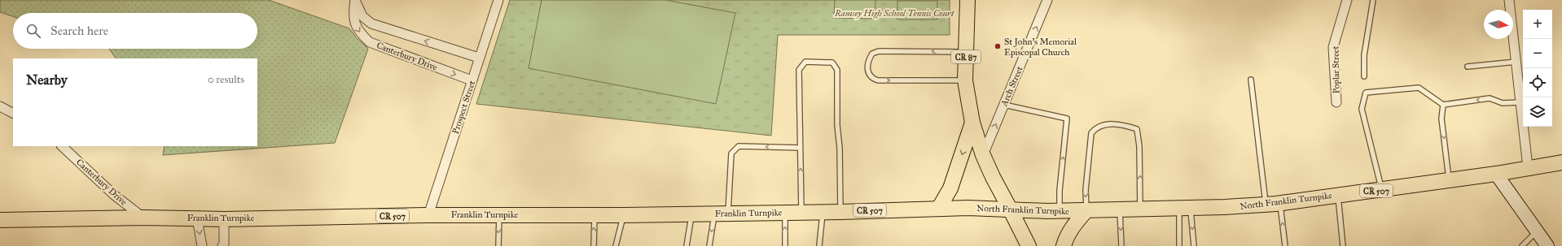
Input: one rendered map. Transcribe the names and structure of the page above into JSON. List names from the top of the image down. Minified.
{"streets":{"main road":["CR 87","CR 507","North Franklin Turnpike","Franklin Turnpike"],"street":["Canterbury Drive","Poplar Street","Arch Street","Prospect Street"]},"crossings":[["Canterbury Drive","Prospect Street"],["Canterbury Drive","Franklin Turnpike"],["Prospect Street","Franklin Turnpike"],["North Franklin Turnpike","Franklin Turnpike"]],"one_way":["Arch Street"],"parks":["Ramsey High School Tennis Court"],"places":["St John's Memorial Episcopal Church"],"north":"right","page":{"map_buttons":["+","−"],"search":"Search here","heading":["Nearby","0 results"]}}
